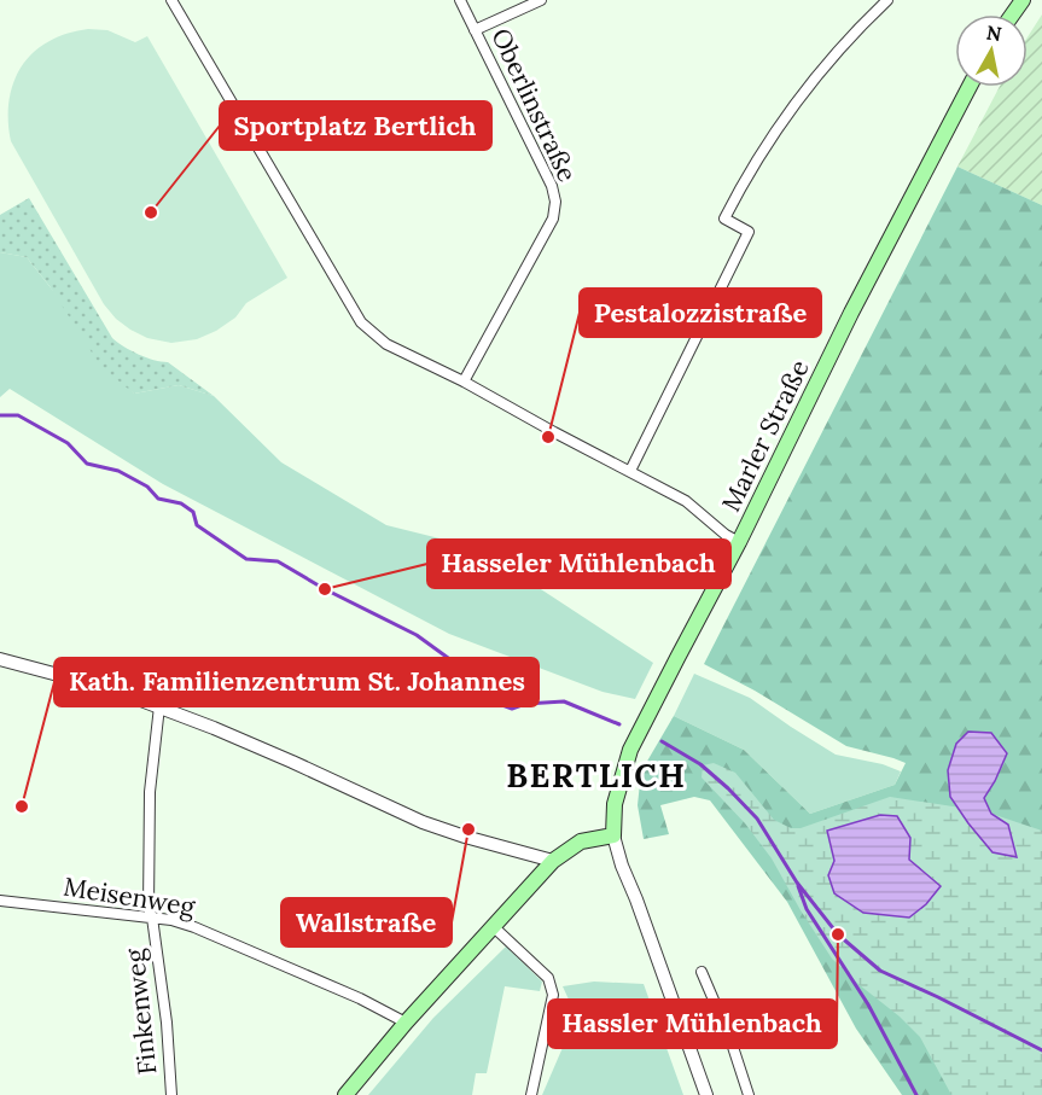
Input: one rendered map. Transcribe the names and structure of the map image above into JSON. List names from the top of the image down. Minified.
{"streets":{"main road":["Marler Straße"],"street":["Oberlinstraße","Meisenweg","Finkenweg"]},"crossings":[["Meisenweg","Finkenweg"]],"districts":["BERTLICH"],"places":["Sportplatz Bertlich","Pestalozzistraße","Hasseler Mühlenbach","Kath. Familienzentrum St. Johannes","Wallstraße","Hassler Mühlenbach"],"north":"top"}
